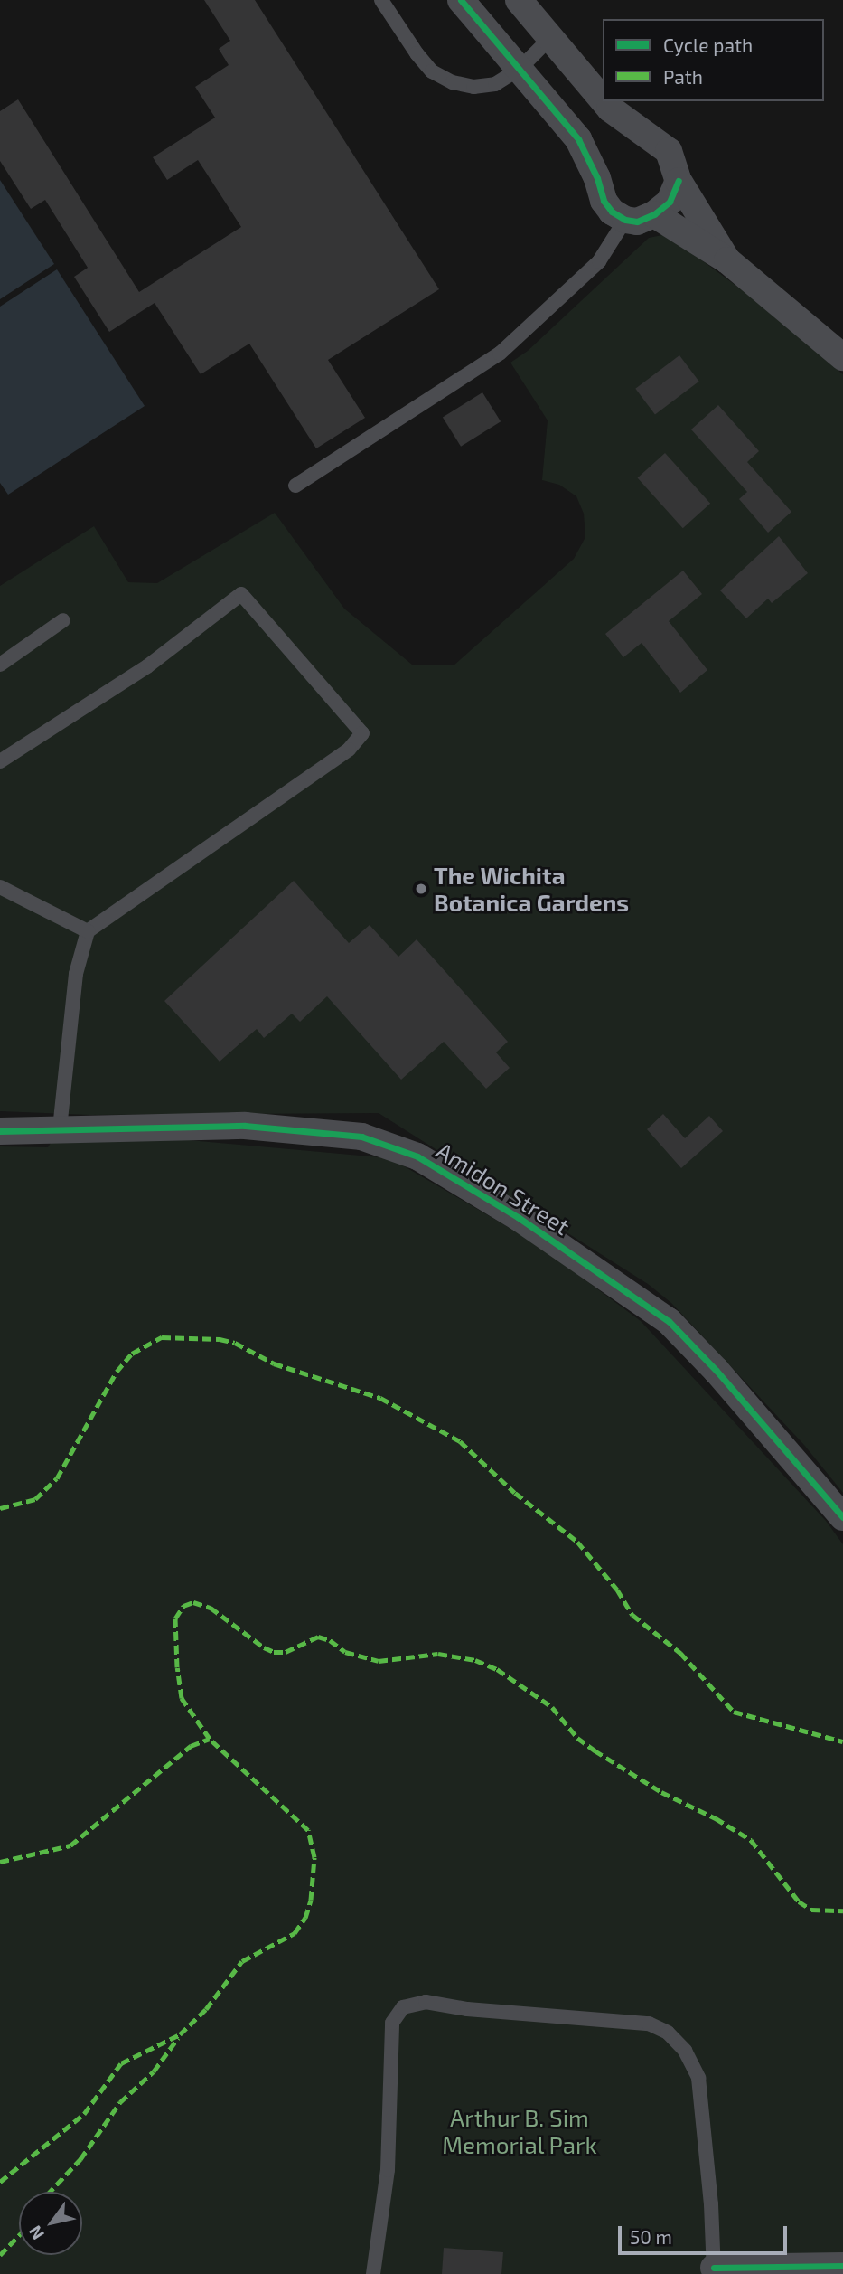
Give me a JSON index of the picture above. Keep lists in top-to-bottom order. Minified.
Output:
{"streets":{"street":["Amidon Street"]},"parks":["Arthur B. Sim Memorial Park"],"places":["The Wichita Botanica Gardens"],"legend":["Cycle path","Path"],"scale_bar":"50 m","north":"bottom left"}
